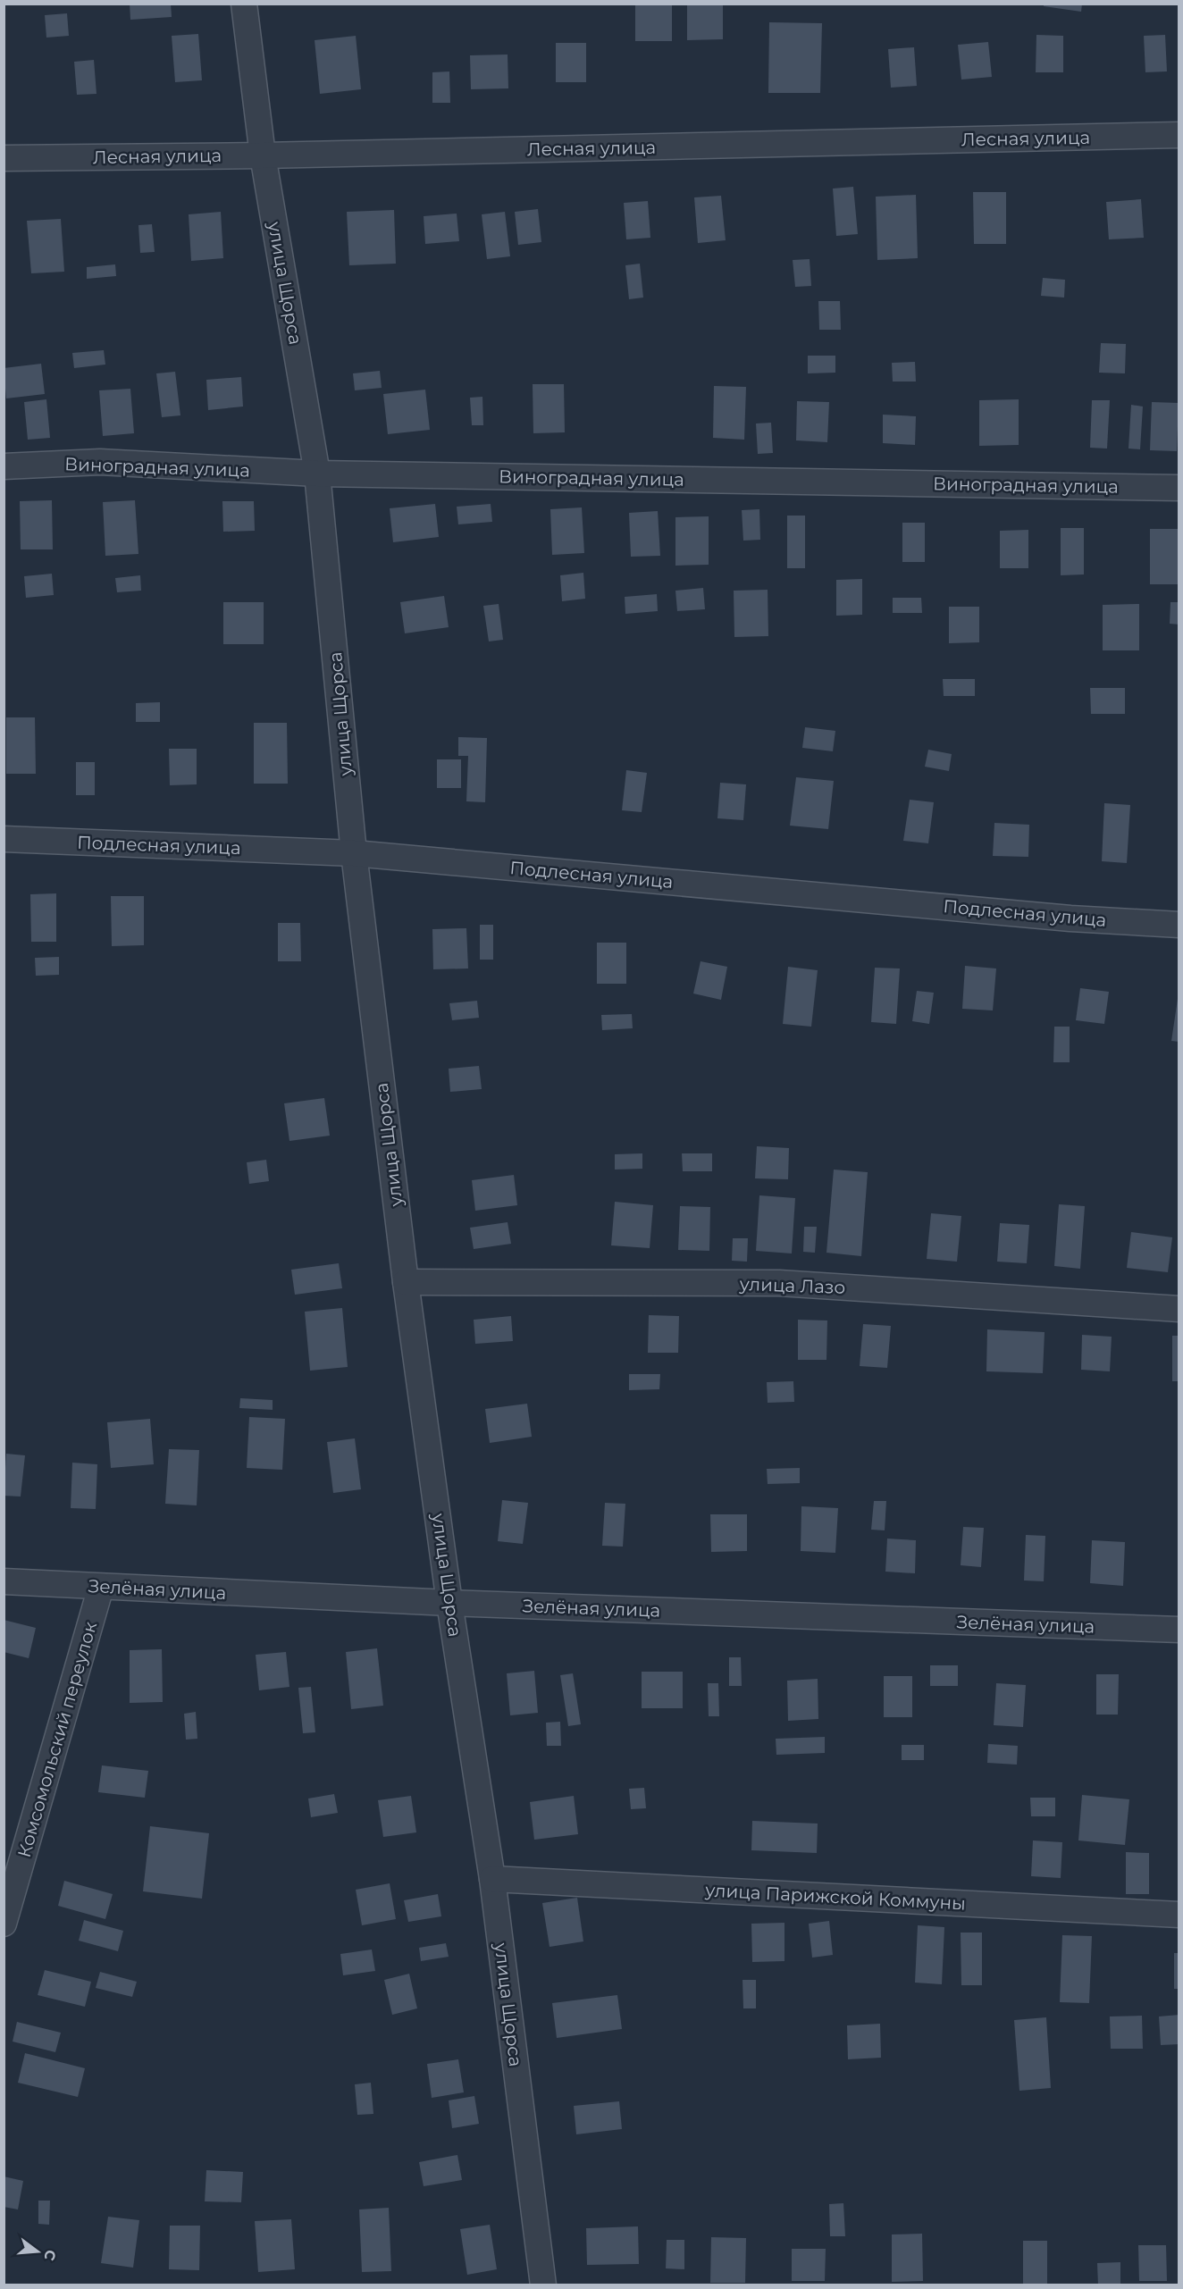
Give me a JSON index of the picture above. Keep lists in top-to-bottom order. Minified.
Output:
{"streets":{"street":["Лесная улица","улица Щорса","Виноградная улица","Подлесная улица","улица Лазо","Зелёная улица","Комсомольский переулок","улица Парижской Коммуны"]},"crossings":[["Лесная улица","улица Щорса"],["улица Щорса","Виноградная улица"],["улица Щорса","Подлесная улица"],["улица Щорса","улица Лазо"],["улица Щорса","Зелёная улица"],["улица Щорса","улица Парижской Коммуны"],["Зелёная улица","Комсомольский переулок"]],"north":"right"}
